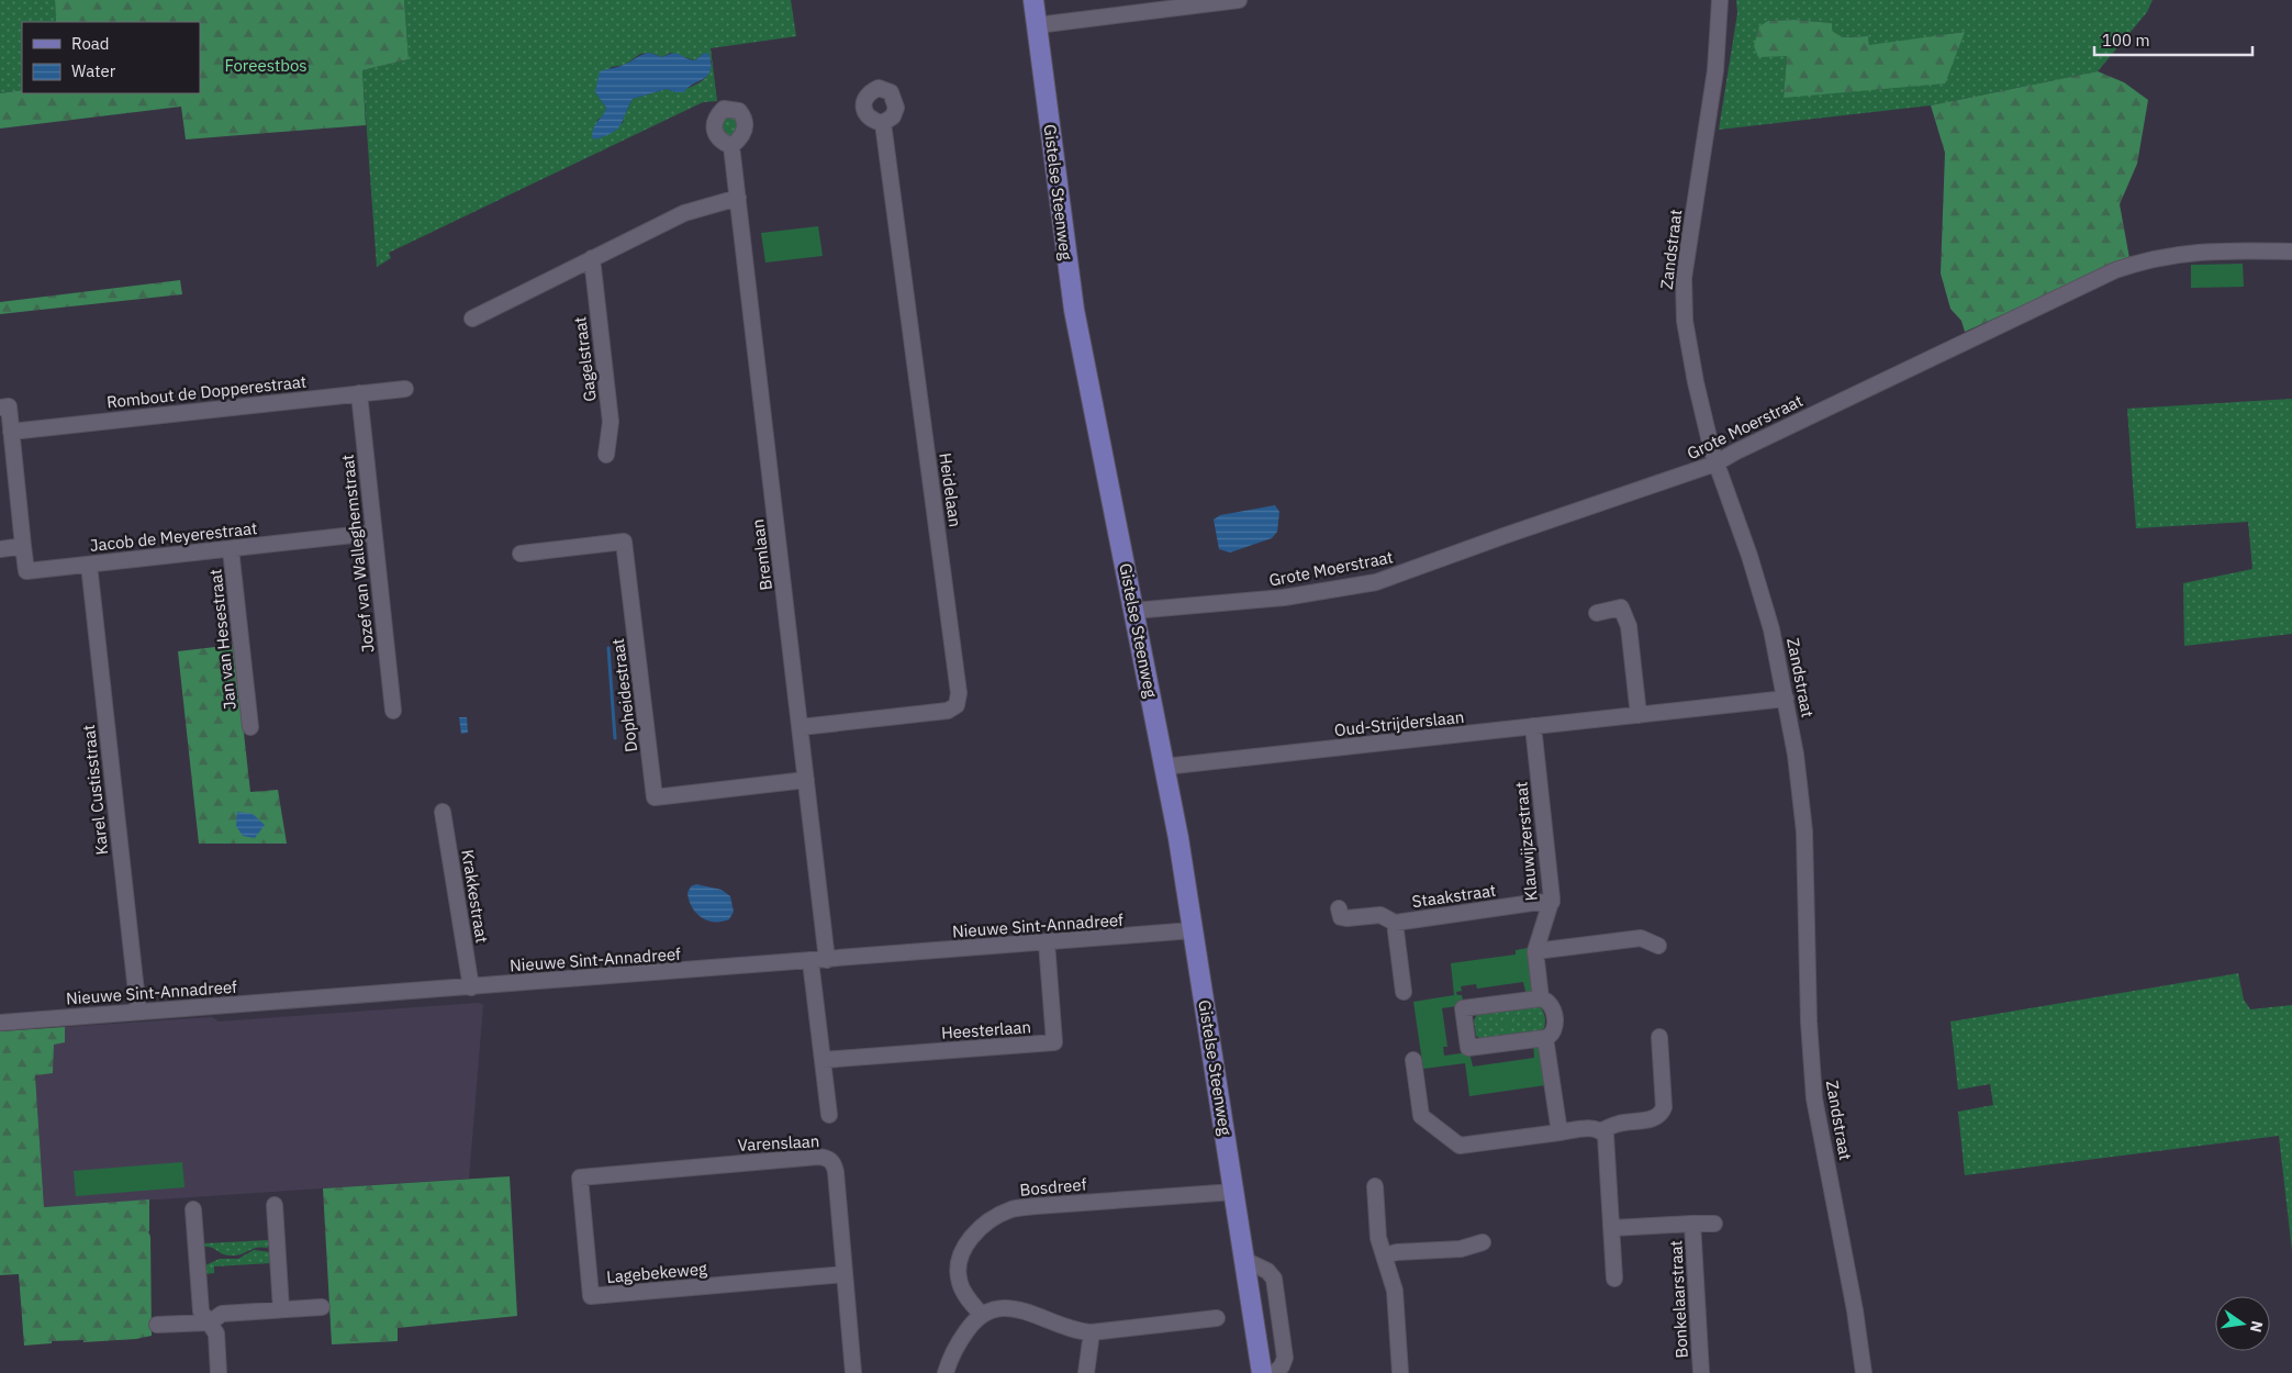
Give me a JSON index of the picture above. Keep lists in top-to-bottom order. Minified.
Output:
{"streets":{"main road":["Gistelse Steenweg"],"street":["Zandstraat","Gagelstraat","Rombout de Dopperestraat","Grote Moerstraat","Heidelaan","Jacob de Meyerestraat","Jozef van Walleghemstraat","Bremlaan","Jan van Hesestraat","Dopheidestraat","Oud-Strijderslaan","Karel Custisstraat","Klauwijzerstraat","Krakkestraat","Staakstraat","Nieuwe Sint-Annadreef","Heesterlaan","Varenslaan","Bosdreef","Lagebekeweg","Bonkelaarstraat"]},"crossings":[["Gistelse Steenweg","Grote Moerstraat"],["Gistelse Steenweg","Oud-Strijderslaan"],["Gistelse Steenweg","Nieuwe Sint-Annadreef"],["Gistelse Steenweg","Bosdreef"],["Zandstraat","Grote Moerstraat"],["Zandstraat","Oud-Strijderslaan"],["Rombout de Dopperestraat","Jozef van Walleghemstraat"],["Heidelaan","Bremlaan"],["Jacob de Meyerestraat","Jozef van Walleghemstraat"],["Jacob de Meyerestraat","Jan van Hesestraat"],["Jacob de Meyerestraat","Karel Custisstraat"],["Bremlaan","Dopheidestraat"],["Bremlaan","Nieuwe Sint-Annadreef"],["Oud-Strijderslaan","Klauwijzerstraat"],["Karel Custisstraat","Nieuwe Sint-Annadreef"],["Klauwijzerstraat","Staakstraat"],["Krakkestraat","Nieuwe Sint-Annadreef"],["Nieuwe Sint-Annadreef","Heesterlaan"],["Varenslaan","Lagebekeweg"]],"parks":["Foreestbos"],"legend":["Road","Water"],"scale_bar":"100 m","north":"right"}
